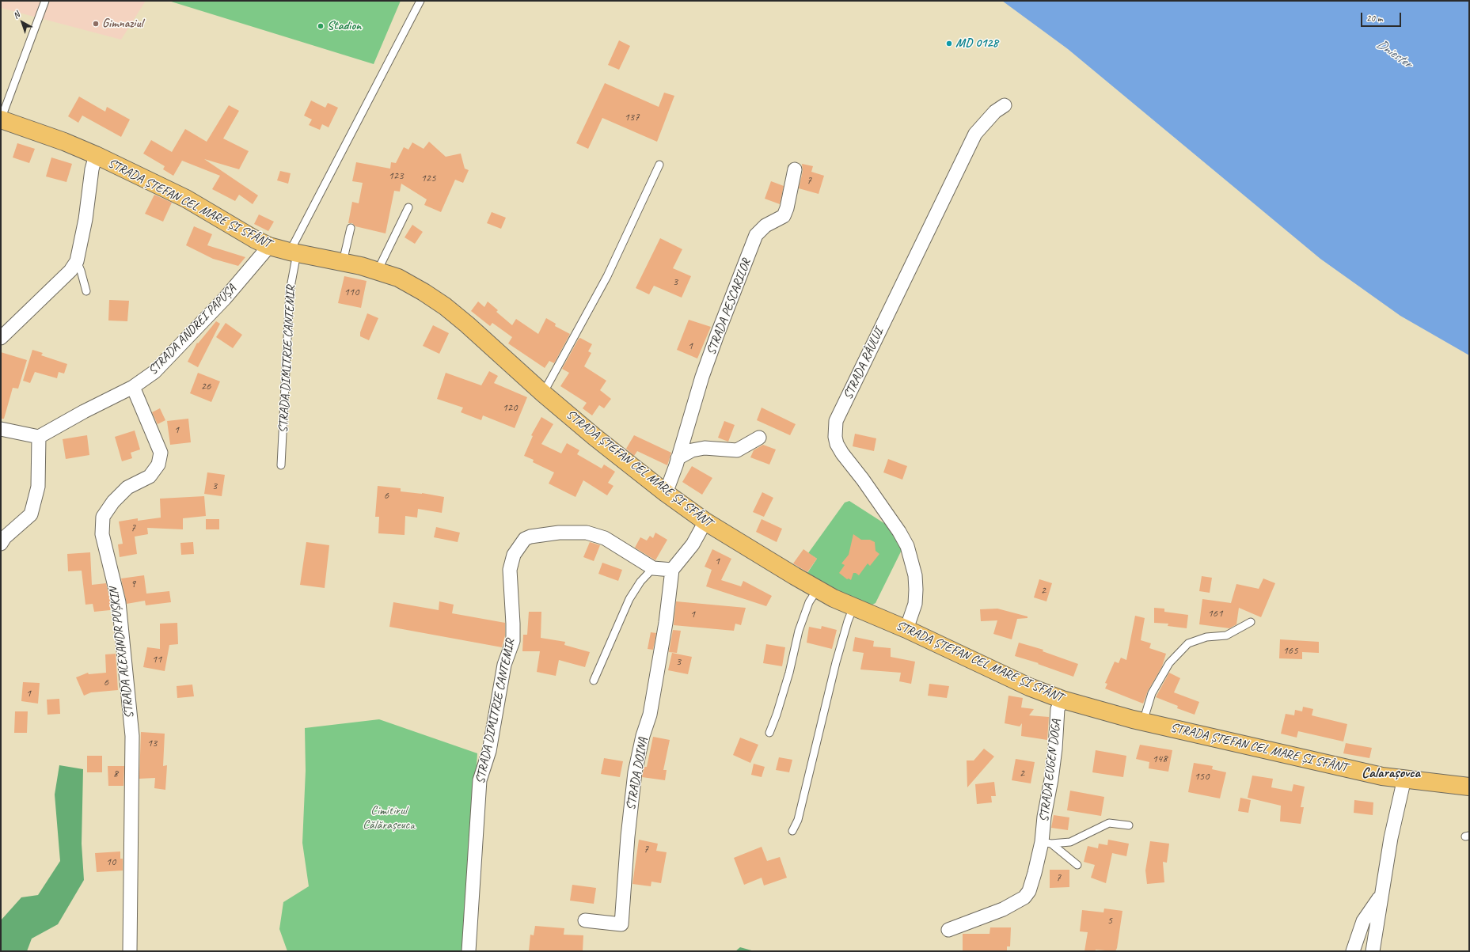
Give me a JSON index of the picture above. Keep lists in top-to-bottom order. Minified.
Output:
{"streets":{"main road":["STRADA ȘTEFAN CEL MARE ȘI SFÂNT"],"street":["STRADA PESCARILOR","STRADA ANDREI PAPUȘA","STRADA DIMITRIE CANTEMIR","STRADA RÂULUI","STRADA ALEXANDR PUȘKIN","STRADA EUGEN DOGA","STRADA DOINA"]},"crossings":[["STRADA ȘTEFAN CEL MARE ȘI SFÂNT","STRADA PESCARILOR"],["STRADA ȘTEFAN CEL MARE ȘI SFÂNT","STRADA ANDREI PAPUȘA"],["STRADA ȘTEFAN CEL MARE ȘI SFÂNT","STRADA DIMITRIE CANTEMIR"],["STRADA ȘTEFAN CEL MARE ȘI SFÂNT","STRADA RÂULUI"],["STRADA ȘTEFAN CEL MARE ȘI SFÂNT","STRADA EUGEN DOGA"],["STRADA ANDREI PAPUȘA","STRADA ALEXANDR PUȘKIN"],["STRADA DIMITRIE CANTEMIR","STRADA DOINA"]],"districts":["Calarașovca"],"water":["Dniester"],"parks":["Cimitirul Călărașeuca"],"places":["Gimnaziul","Stadion","MD 0128"],"house_numbers":["137","123","125","7","3","110","1","26","120","1","3","6","7","1","9","2","161","1","165","11","3","6","1","13","148","2","8","150","7","10","7","5"],"scale_bar":"20 m","north":"top left"}
